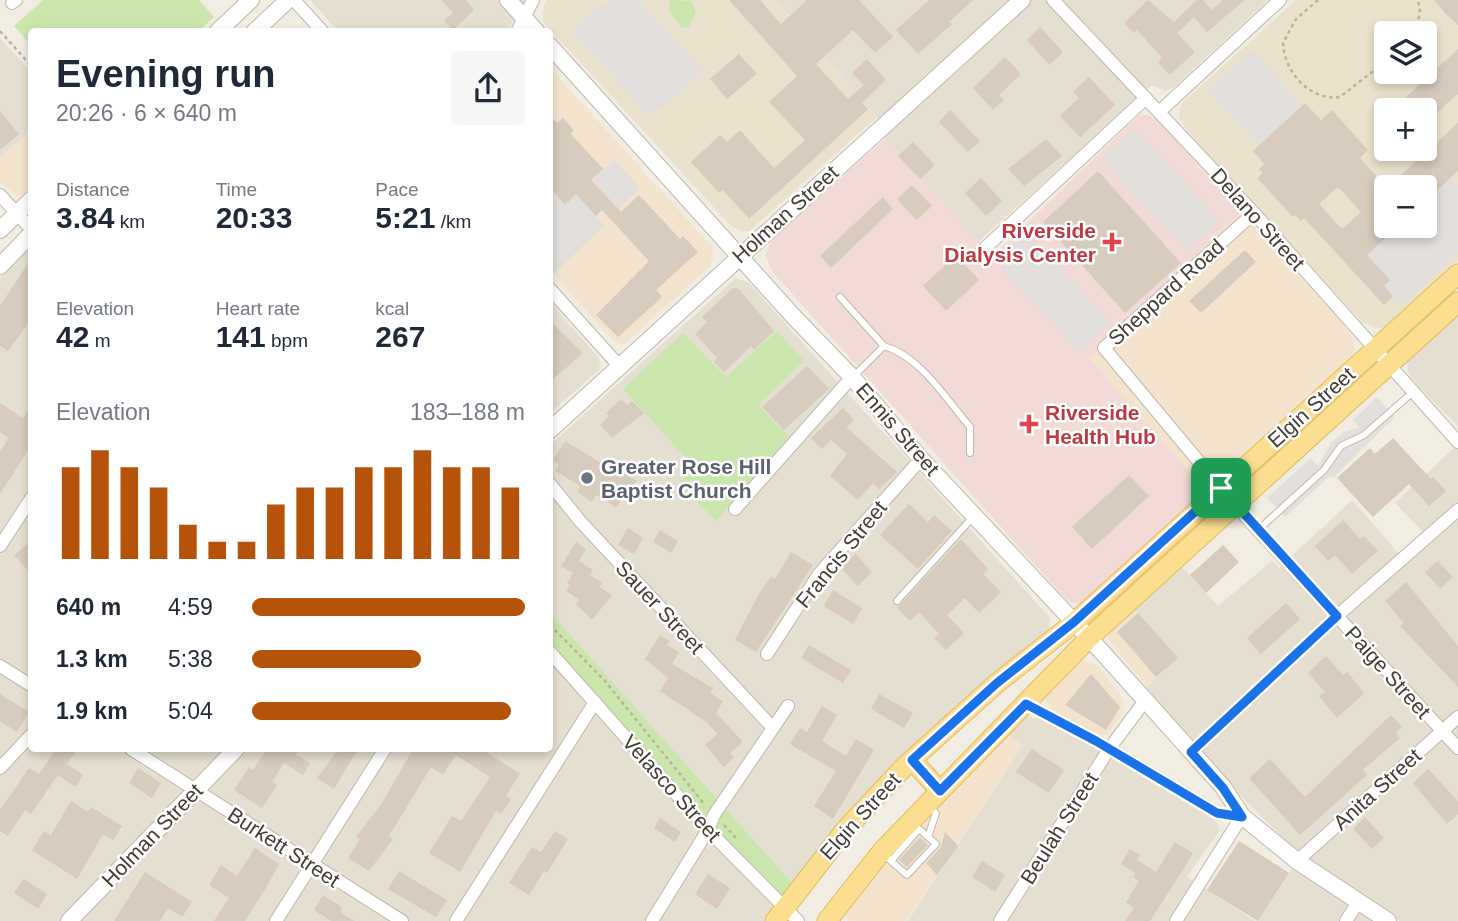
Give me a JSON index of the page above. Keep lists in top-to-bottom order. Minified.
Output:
{"streets":{"main road":["Elgin Street"],"street":["Holman Street","Delano Street","Sheppard Road","Ennis Street","Francis Street","Sauer Street","Paige Street","Velasco Street","Anita Street","Beulah Street","Burkett Street"]},"crossings":[["Holman Street","Ennis Street"],["Holman Street","Burkett Street"],["Delano Street","Sheppard Road"],["Delano Street","Elgin Street"],["Sheppard Road","Paige Street"],["Elgin Street","Ennis Street"],["Elgin Street","Paige Street"],["Elgin Street","Velasco Street"],["Ennis Street","Francis Street"],["Ennis Street","Beulah Street"],["Paige Street","Anita Street"]],"places":{"health":["Riverside Dialysis Center","Riverside Health Hub"],"other":["Greater Rose Hill Baptist Church"]},"page":{"map_buttons":["+","−"],"heading":["Evening run","20:26 · 6 × 640 m"],"stats":[["Distance","3.84 km"],["Time","20:33"],["Pace","5:21 /km"],["Elevation","42 m"],["Heart rate","141 bpm"],["kcal","267"]],"chart":["Elevation","183–188 m"],"list":[{"name":"640 m","note":"4:59"},{"name":"1.3 km","note":"5:38"},{"name":"1.9 km","note":"5:04"}]}}
